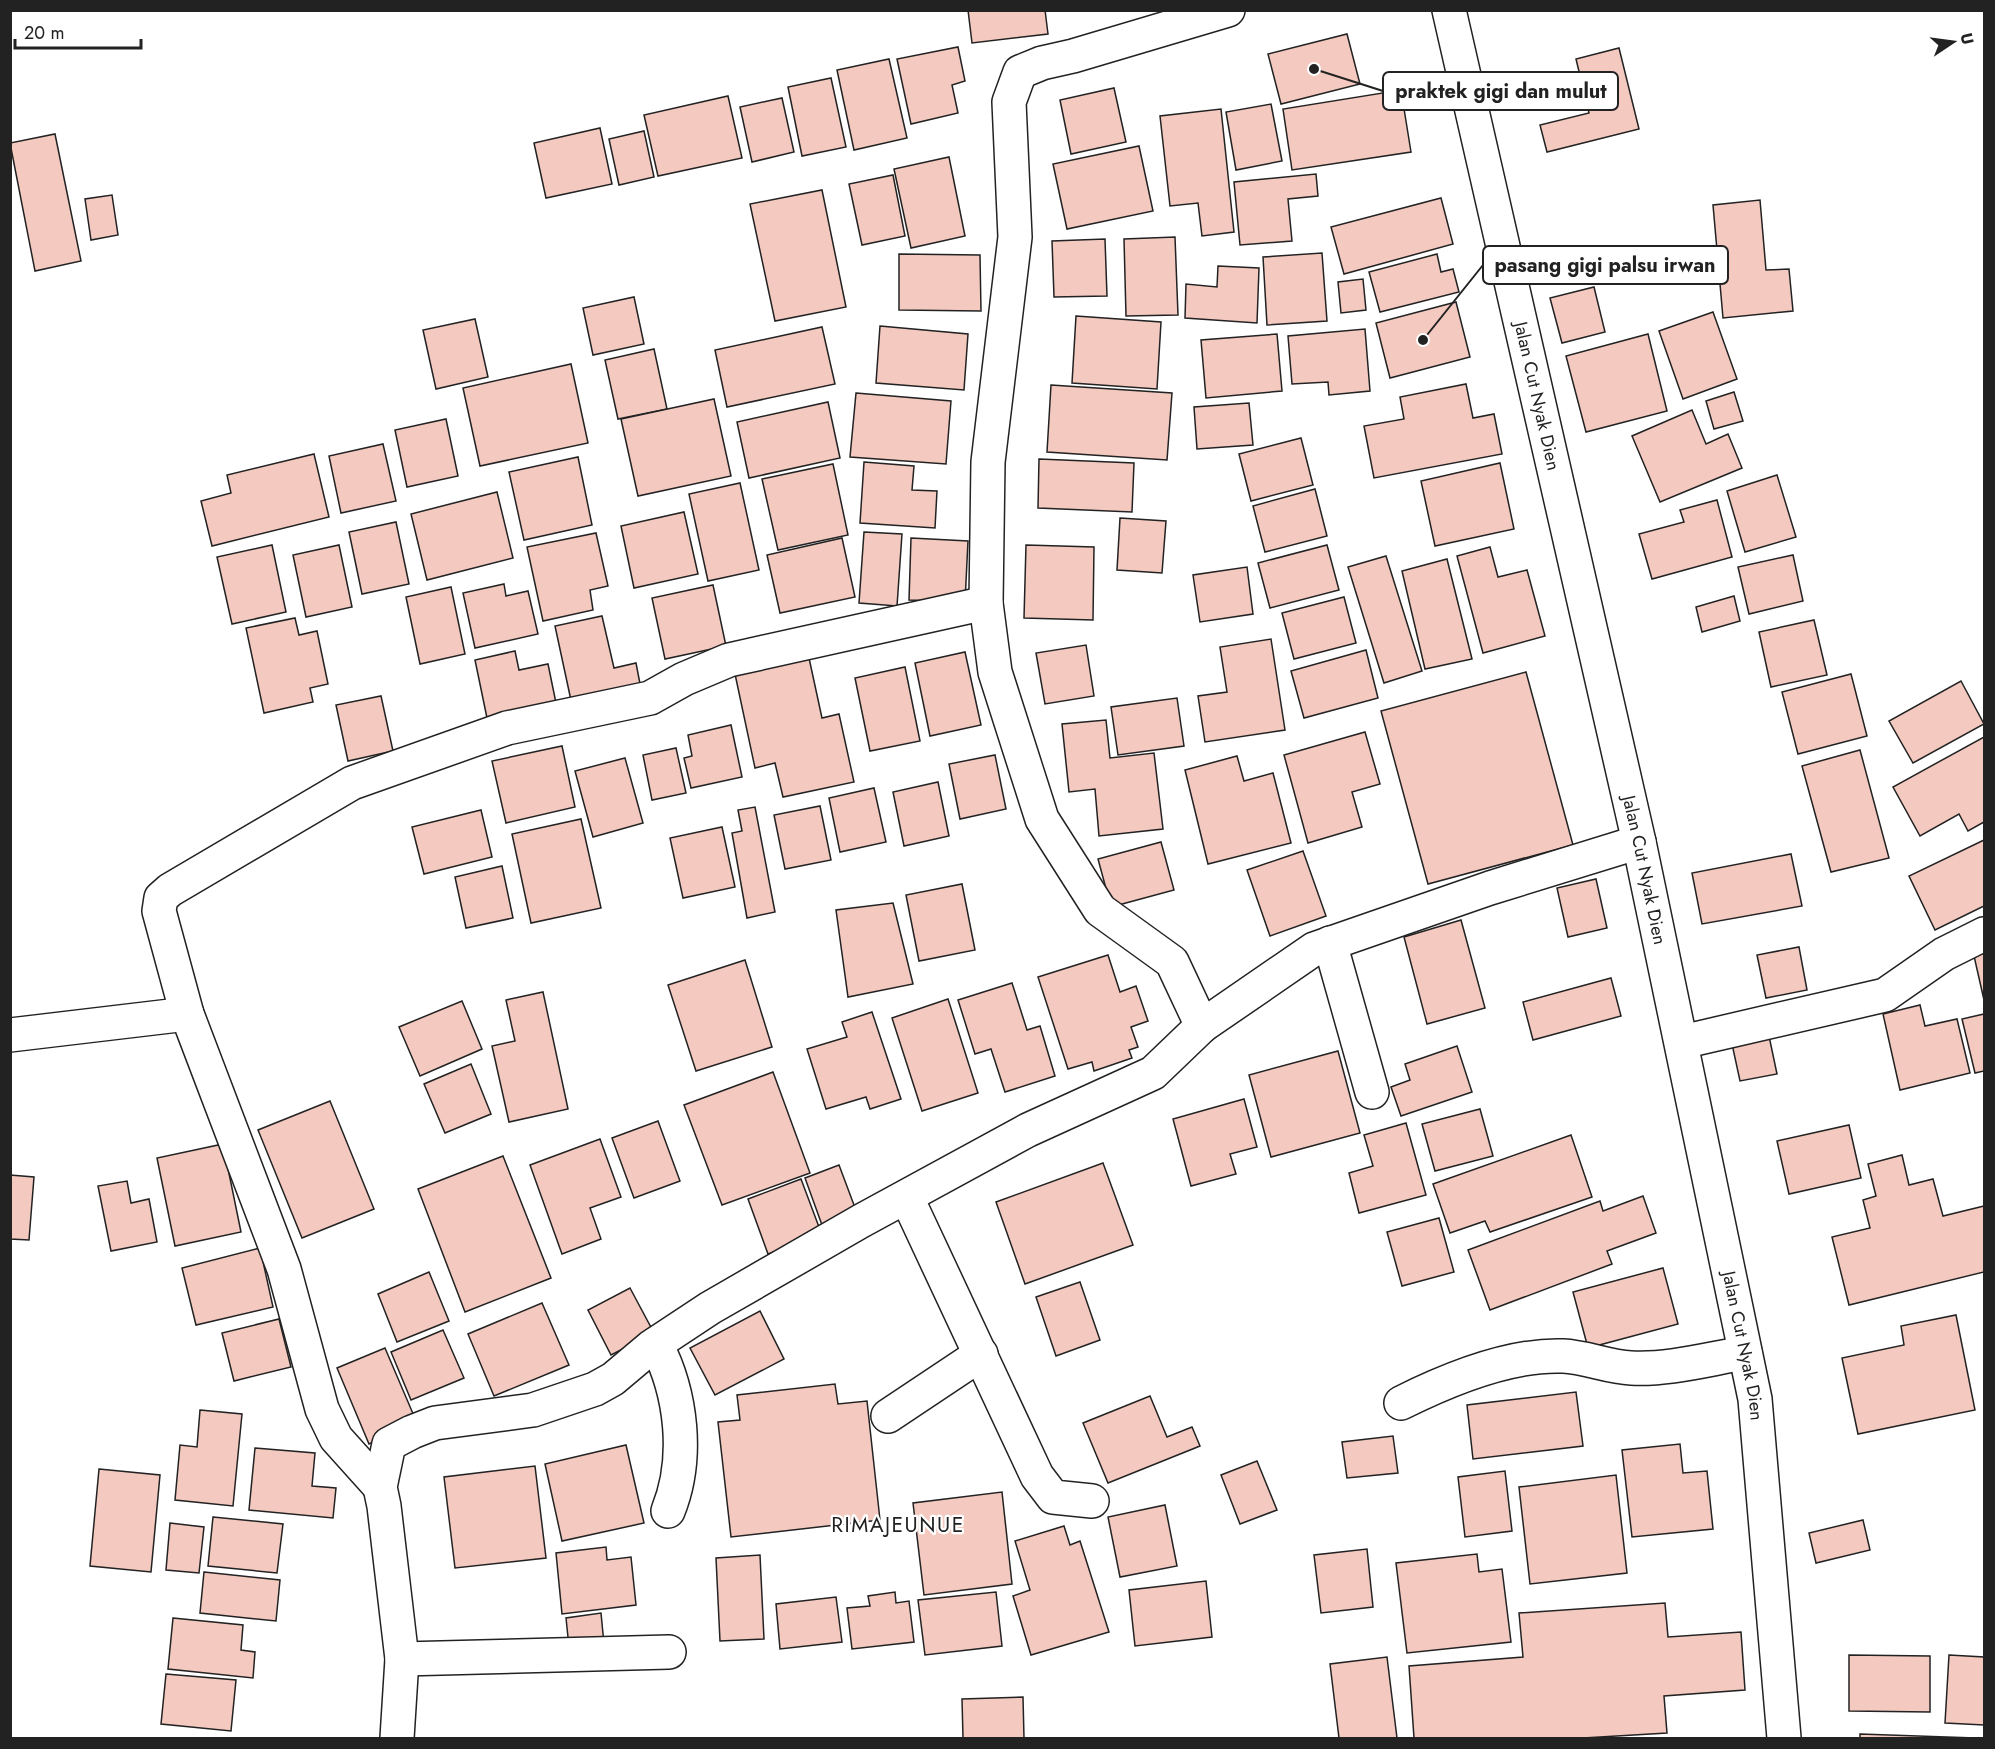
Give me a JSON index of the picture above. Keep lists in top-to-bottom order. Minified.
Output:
{"streets":{"main road":["Jalan Cut Nyak Dien"]},"districts":["RIMAJEUNUE"],"places":["praktek gigi dan mulut","pasang gigi palsu irwan"],"scale_bar":"20 m","north":"right"}
